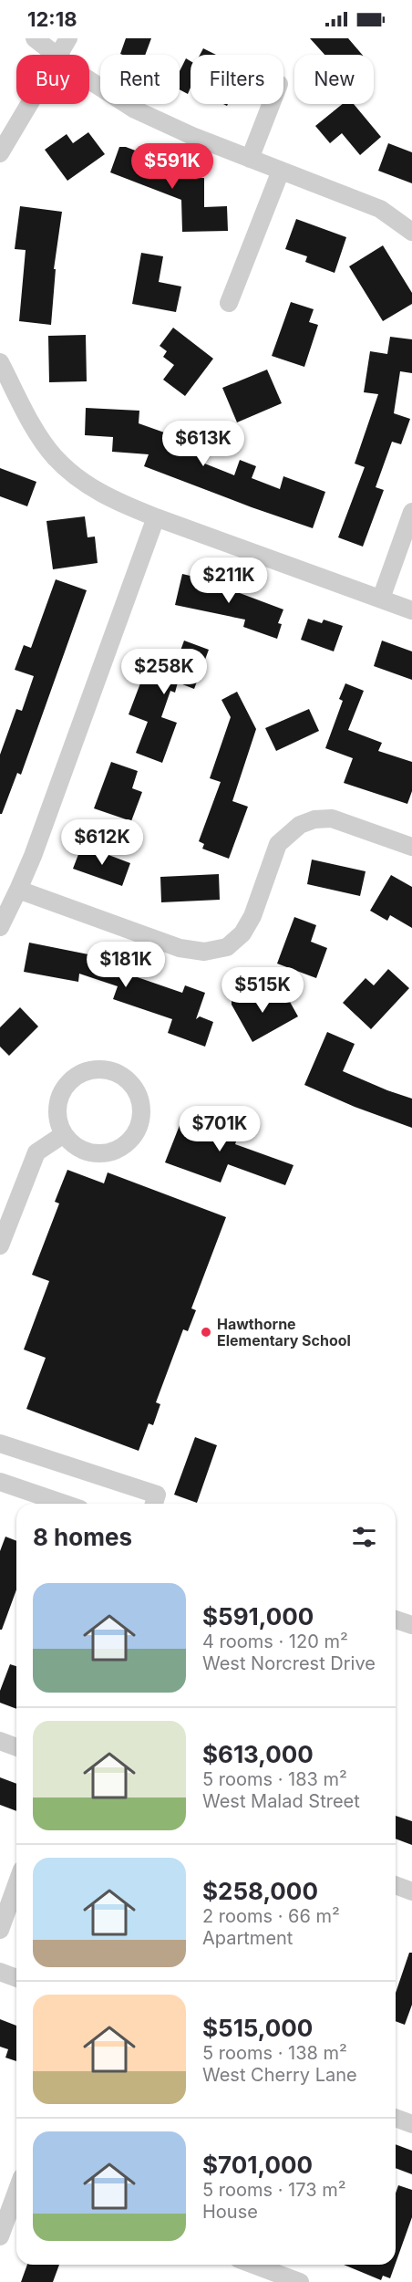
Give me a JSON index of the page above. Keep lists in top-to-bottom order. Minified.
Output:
{"places":["Hawthorne Elementary School"],"page":{"status":"12:18","chip":["Buy","Rent","Filters","New"],"price":["$591K","$613K","$211K","$258K","$612K","$181K","$515K","$701K"],"heading":"8 homes","list":[{"name":"$591,000","note":"4 rooms · 120 m² · West Norcrest Drive"},{"name":"$613,000","note":"5 rooms · 183 m² · West Malad Street"},{"name":"$258,000","note":"2 rooms · 66 m² · Apartment"},{"name":"$515,000","note":"5 rooms · 138 m² · West Cherry Lane"},{"name":"$701,000","note":"5 rooms · 173 m² · House"}]}}
